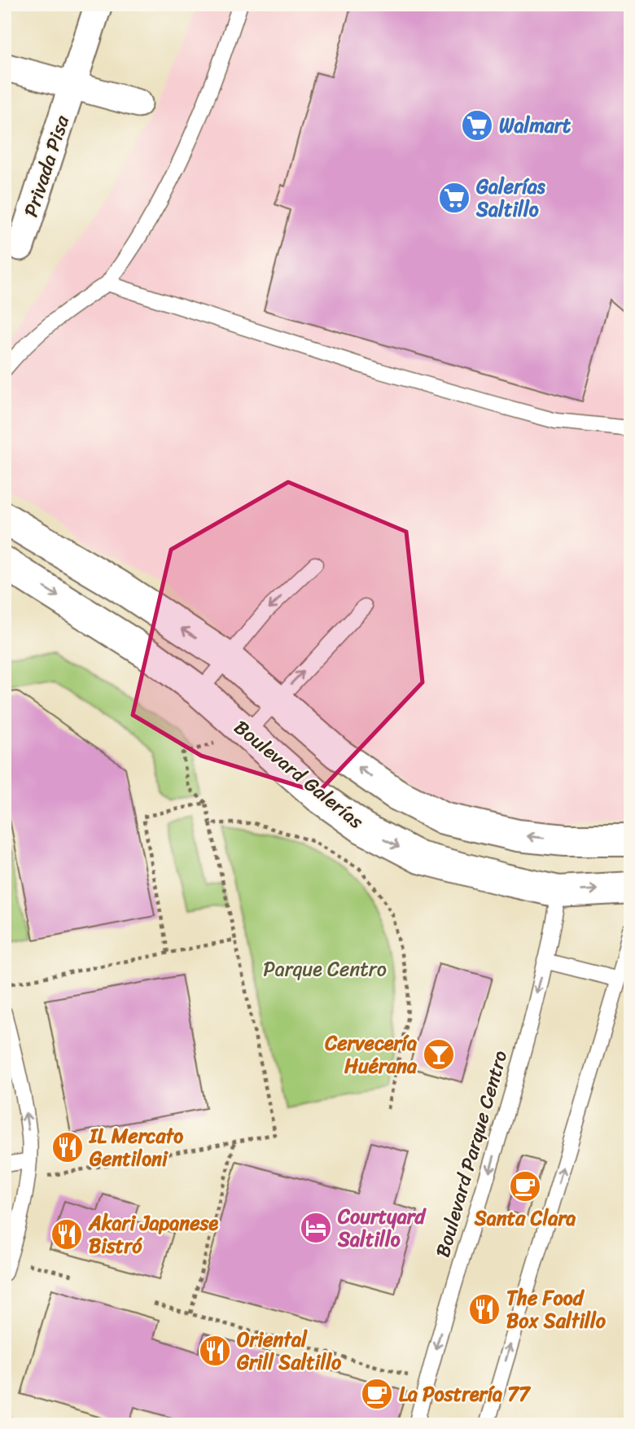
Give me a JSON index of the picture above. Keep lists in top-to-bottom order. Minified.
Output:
{"streets":{"street":["Privada Pisa","Boulevard Galerías"],"lane":["Boulevard Parque Centro"]},"crossings":[["Boulevard Galerías","Boulevard Parque Centro"]],"parks":["Parque Centro"],"places":{"supermarket":["Walmart","Galerías Saltillo"],"bar":["Cervecería Huérana"],"restaurant":["IL Mercato Gentiloni","Akari Japanese Bistró","The Food Box Saltillo","Oriental Grill Saltillo"],"cafe":["Santa Clara","La Postrería 77"],"hotel":["Courtyard Saltillo"]}}
